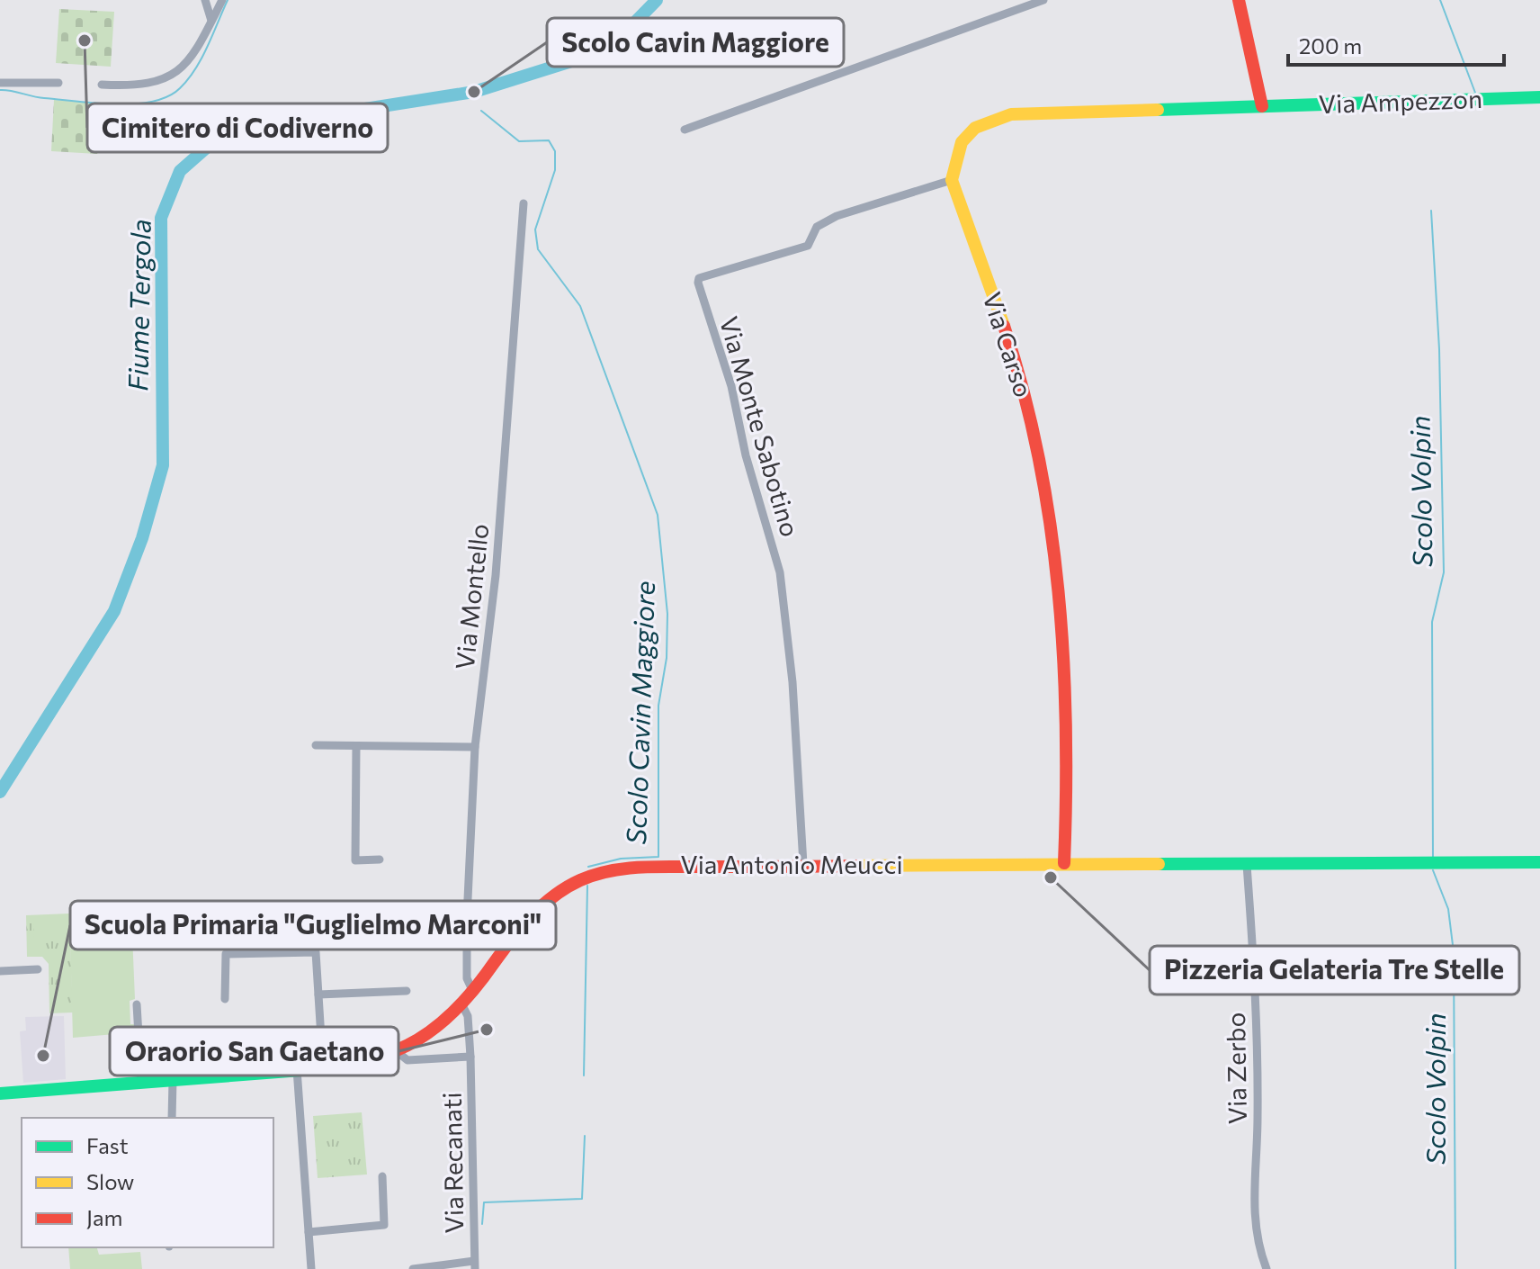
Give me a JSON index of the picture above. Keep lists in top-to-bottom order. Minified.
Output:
{"streets":{"main road":["Via Ampezzon","Via Carso","Via Antonio Meucci"],"street":["Via Monte Sabotino","Via Montello","Via Zerbo","Via Recanati"]},"crossings":[["Via Carso","Via Monte Sabotino"],["Via Carso","Via Antonio Meucci"],["Via Monte Sabotino","Via Antonio Meucci"],["Via Montello","Via Antonio Meucci"],["Via Antonio Meucci","Via Zerbo"],["Via Antonio Meucci","Via Recanati"]],"water":["Fiume Tergola","Scolo Volpin","Scolo Cavin Maggiore"],"places":["Cimitero di Codiverno","Scolo Cavin Maggiore","Pizzeria Gelateria Tre Stelle","Oraorio San Gaetano","Scuola Primaria \"Guglielmo Marconi\""],"legend":["Fast","Slow","Jam"],"scale_bar":"200 m"}
